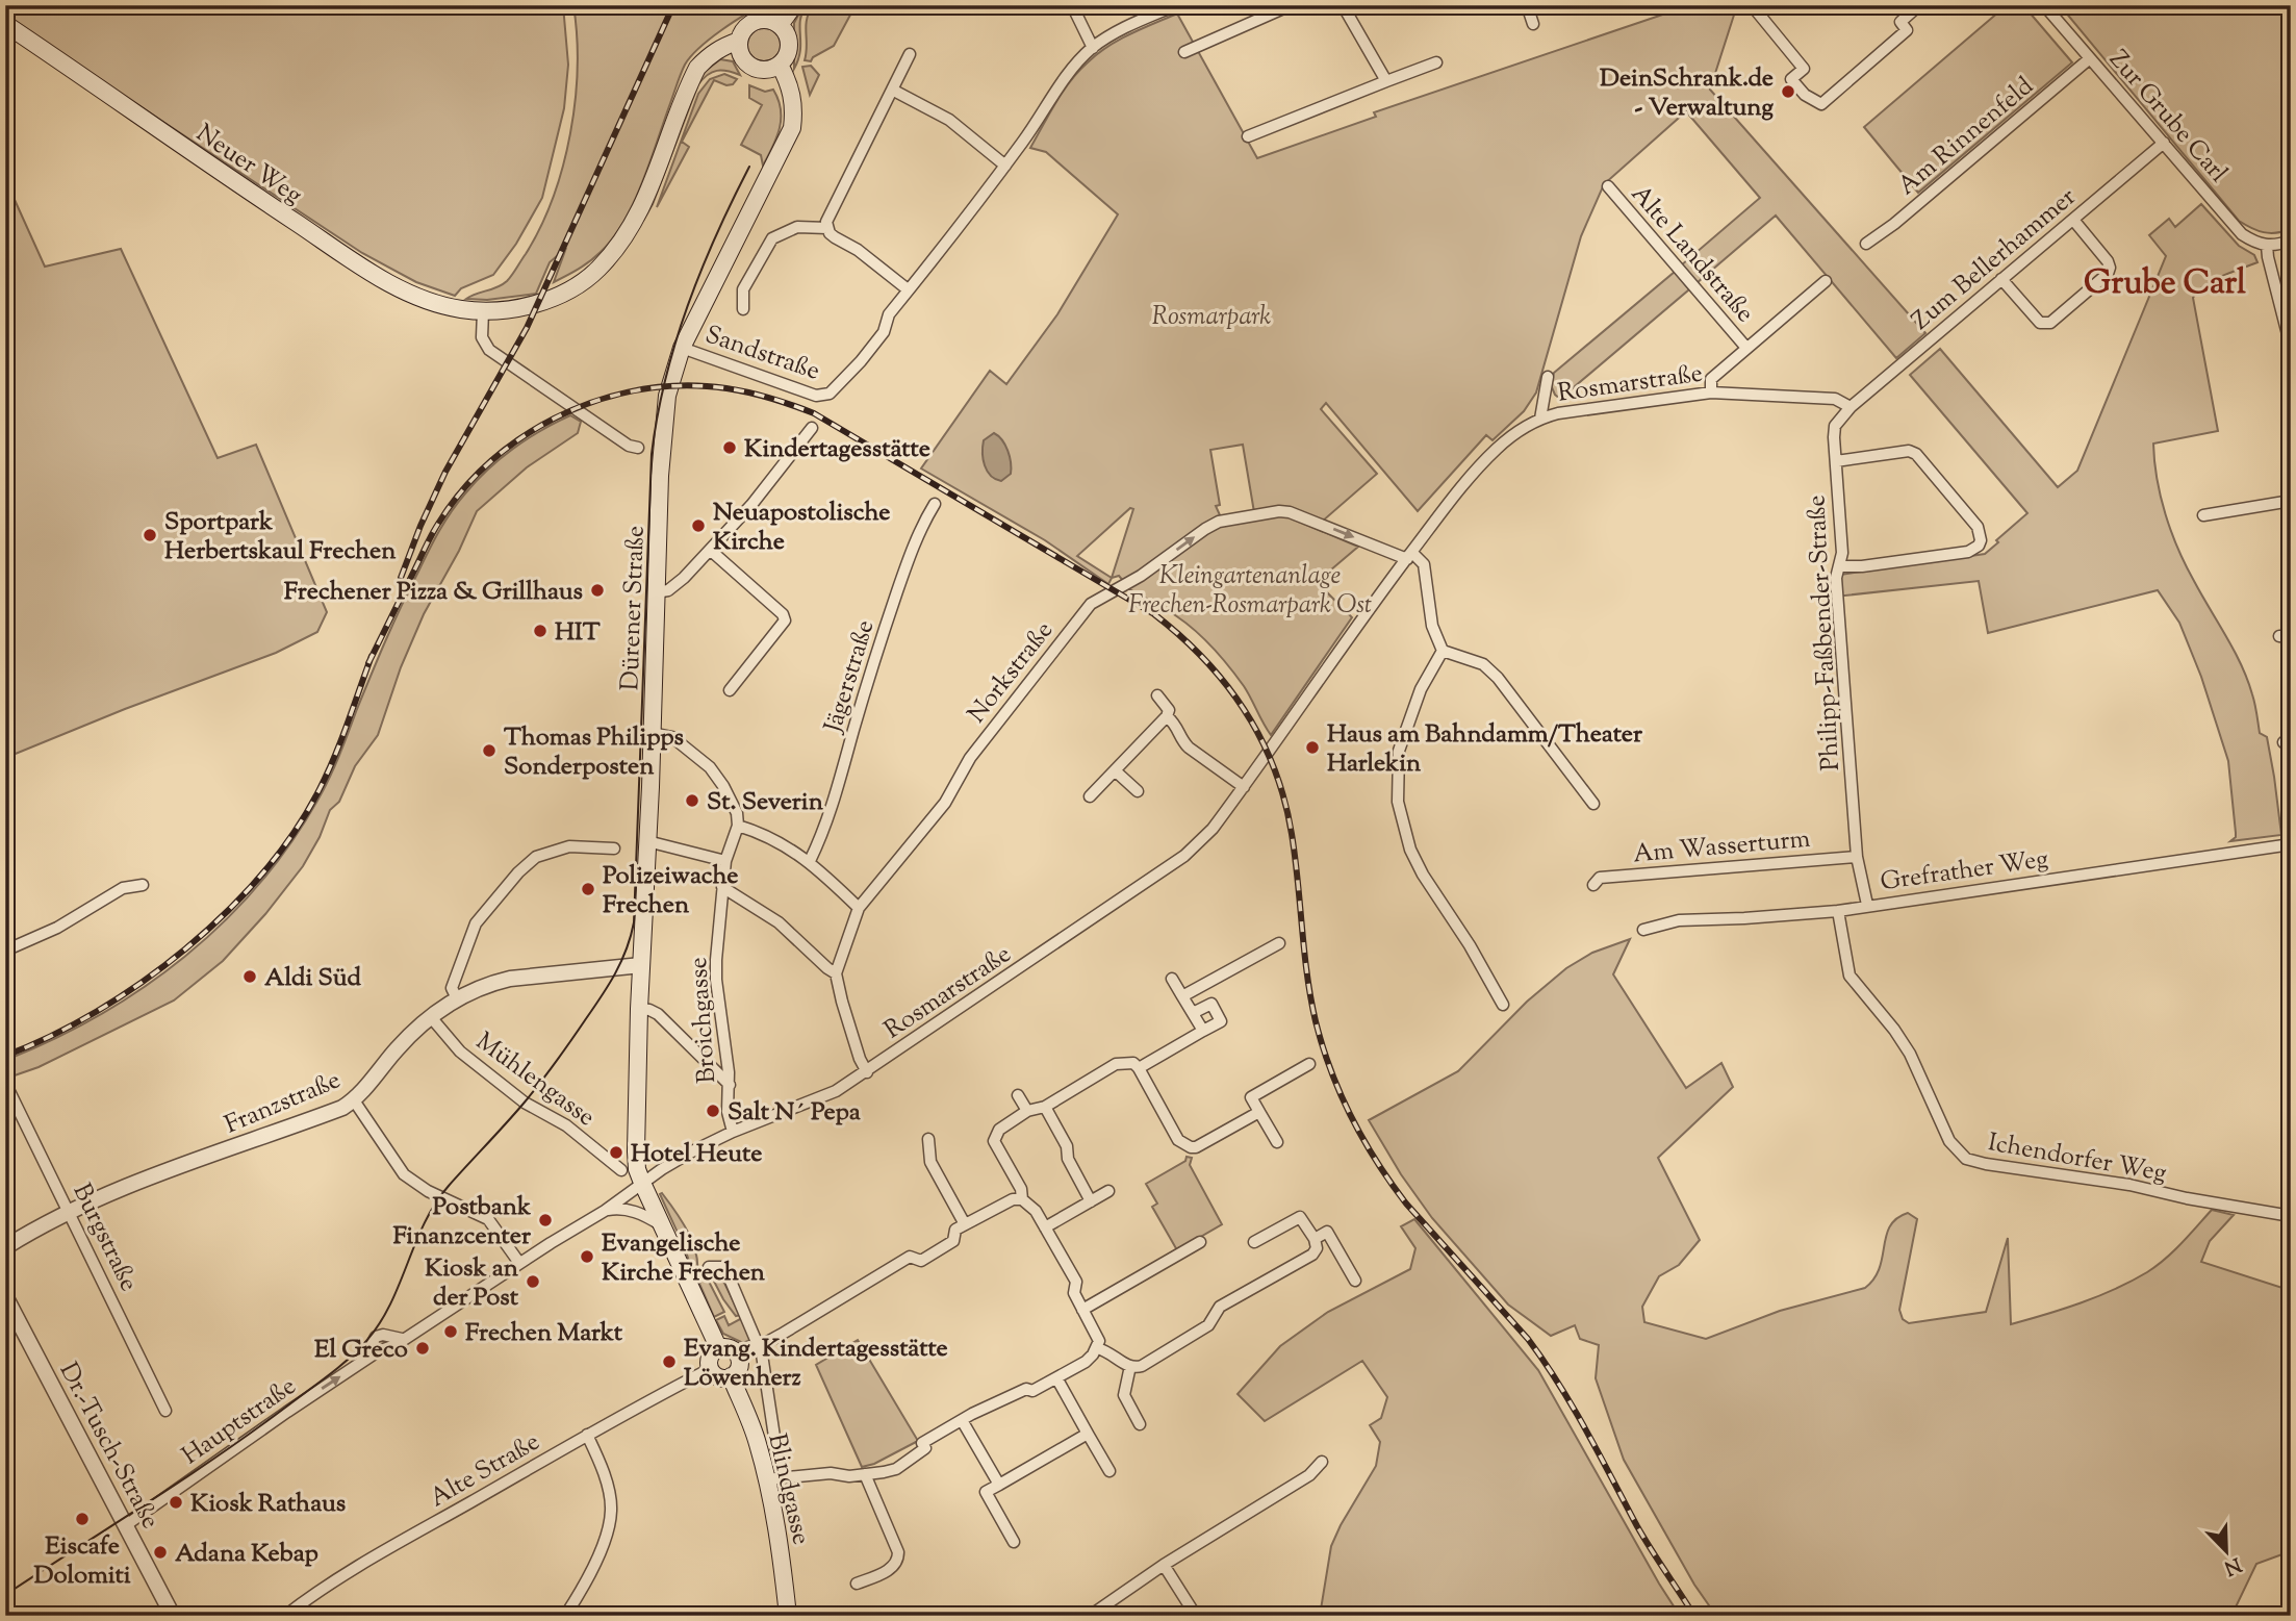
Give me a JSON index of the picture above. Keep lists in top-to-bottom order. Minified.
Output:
{"streets":{"main road":["Neuer Weg","Dürener Straße","Blindgasse"],"street":["Zur Grube Carl","Am Rinnenfeld","Alte Landstraße","Zum Bellerhammer","Sandstraße","Rosmarstraße","Philipp-Faßbender-Straße","Norkstraße","Jägerstraße","Am Wasserturm","Grefrather Weg","Broichgasse","Mühlengasse","Franzstraße","Ichendorfer Weg","Burgstraße","Hauptstraße","Dr.-Tusch-Straße","Alte Straße"]},"crossings":[["Zur Grube Carl","Am Rinnenfeld"],["Zur Grube Carl","Zum Bellerhammer"],["Neuer Weg","Dürener Straße"],["Zum Bellerhammer","Rosmarstraße"],["Zum Bellerhammer","Philipp-Faßbender-Straße"],["Sandstraße","Dürener Straße"],["Rosmarstraße","Dürener Straße"],["Rosmarstraße","Philipp-Faßbender-Straße"],["Rosmarstraße","Norkstraße"],["Rosmarstraße","Broichgasse"],["Rosmarstraße","Hauptstraße"],["Dürener Straße","Franzstraße"],["Dürener Straße","Hauptstraße"],["Philipp-Faßbender-Straße","Am Wasserturm"],["Philipp-Faßbender-Straße","Grefrather Weg"],["Grefrather Weg","Ichendorfer Weg"],["Mühlengasse","Franzstraße"],["Franzstraße","Burgstraße"],["Hauptstraße","Dr.-Tusch-Straße"],["Alte Straße","Blindgasse"]],"one_way":["Norkstraße","Hauptstraße"],"districts":["Grube Carl"],"parks":["Rosmarpark","Kleingartenanlage Frechen-Rosmarpark Ost"],"places":["DeinSchrank.de - Verwaltung","Kindertagesstätte","Neuapostolische Kirche","Sportpark Herbertskaul Frechen","Frechener Pizza & Grillhaus","HIT","Haus am Bahndamm/Theater Harlekin","Thomas Philipps Sonderposten","St. Severin","Polizeiwache Frechen","Aldi Süd","Salt N´ Pepa","Hotel Heute","Postbank Finanzcenter","Evangelische Kirche Frechen","Kiosk an der Post","Frechen Markt","El Greco","Evang. Kindertagesstätte Löwenherz","Kiosk Rathaus","Eiscafe Dolomiti","Adana Kebap"],"north":"bottom right"}
